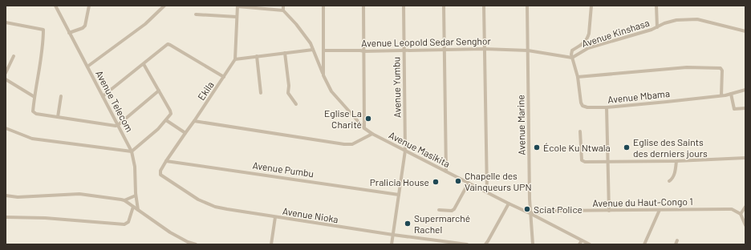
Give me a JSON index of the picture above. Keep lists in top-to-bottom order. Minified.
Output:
{"streets":{"street":["Avenue Kinshasa","Avenue Leopold Sedar Senghor","Avenue Yumbu","Ekila","Avenue Mbama","Avenue Telecom","Avenue Marine","Avenue Masikita","Avenue Pumbu","Avenue du Haut-Congo 1","Avenue Nioka"]},"crossings":[["Avenue Kinshasa","Avenue Mbama"],["Avenue Leopold Sedar Senghor","Avenue Yumbu"],["Avenue Leopold Sedar Senghor","Avenue Marine"],["Avenue Yumbu","Avenue Masikita"],["Avenue Yumbu","Avenue Pumbu"],["Avenue Yumbu","Avenue Nioka"],["Ekila","Avenue Pumbu"],["Ekila","Avenue Nioka"],["Avenue Marine","Avenue Masikita"],["Avenue Marine","Avenue du Haut-Congo 1"],["Avenue Masikita","Avenue du Haut-Congo 1"]],"places":["Eglise La Charité","École Ku Ntwala","Eglise des Saints des derniers jours","Chapelle des Vainqueurs UPN","Pralicia House","Sciat Police","Supermarché Rachel"]}
